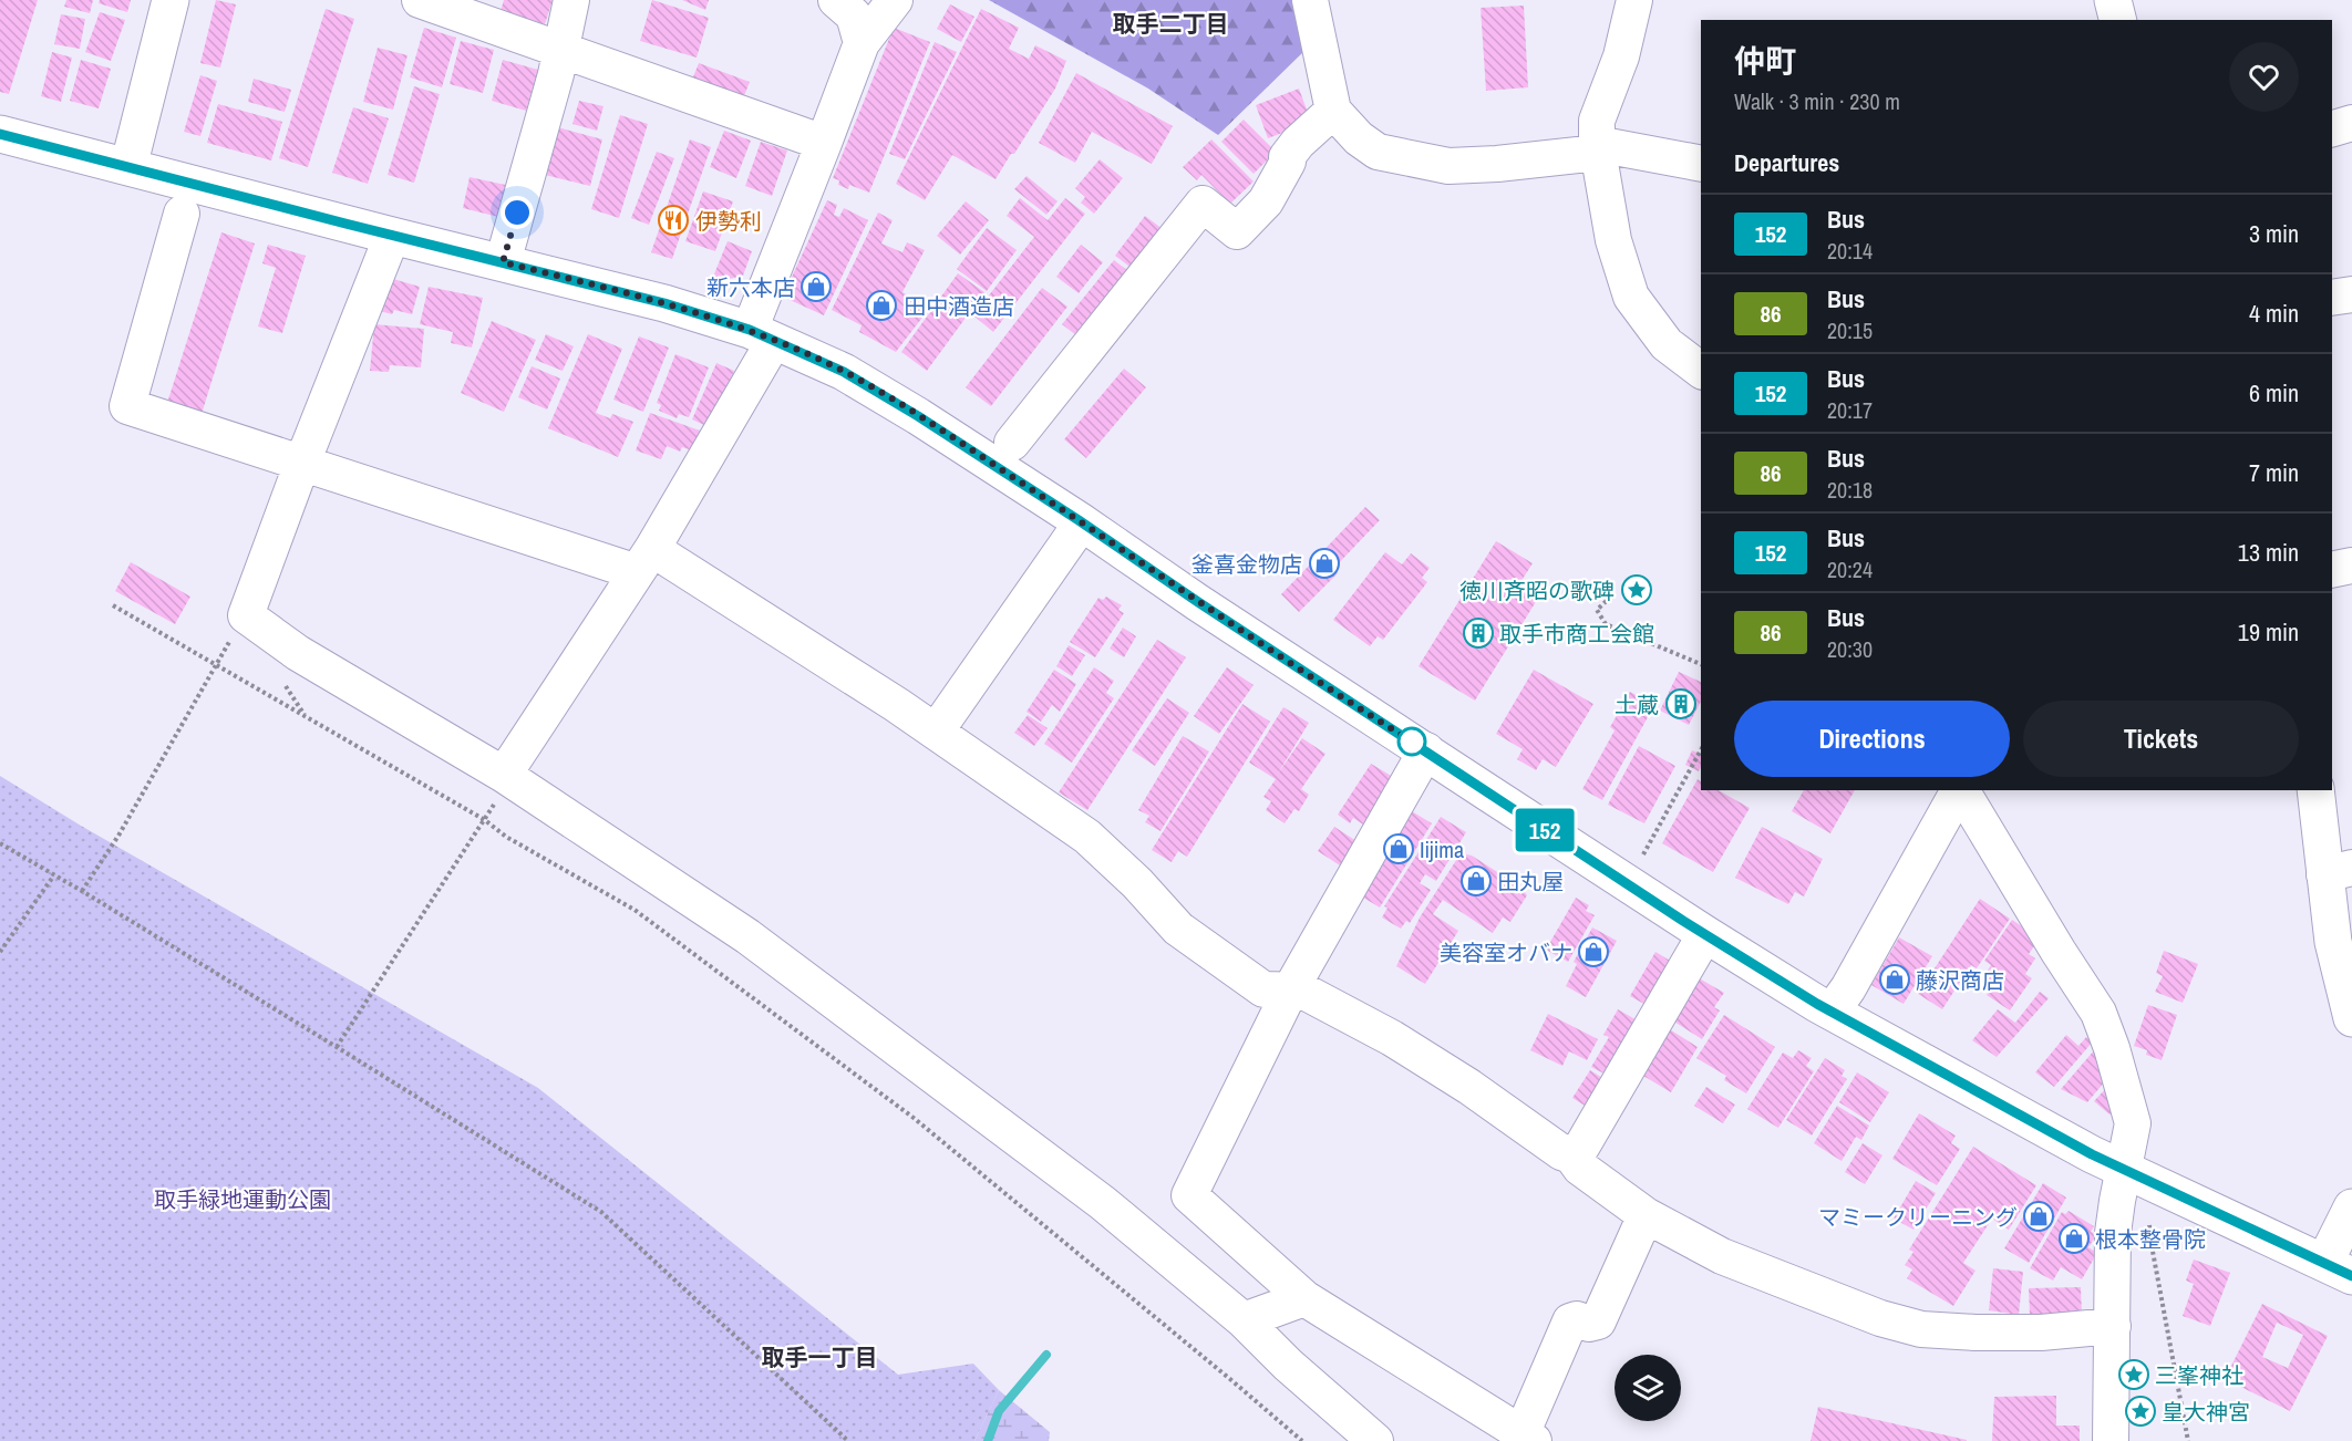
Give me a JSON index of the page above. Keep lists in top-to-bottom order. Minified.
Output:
{"districts":["取手二丁目","取手一丁目"],"parks":["取手緑地運動公園"],"places":{"restaurant":["伊勢利"],"shop":["新六本店","田中酒造店","釜喜金物店","Iijima","田丸屋","美容室オバナ","藤沢商店","マミークリーニング","根本整骨院"],"place":["徳川斉昭の歌碑","三峯神社","皇大神宮"],"building":["取手市商工会館","土蔵"]},"lines":["bus line 152"],"page":{"on_map":"152","heading":[["仲町","Walk · 3 min · 230 m"],"Departures"],"list":[{"mark":"152","name":"Bus","note":"20:14","value":"3 min"},{"mark":"86","name":"Bus","note":"20:15","value":"4 min"},{"mark":"152","name":"Bus","note":"20:17","value":"6 min"},{"mark":"86","name":"Bus","note":"20:18","value":"7 min"},{"mark":"152","name":"Bus","note":"20:24","value":"13 min"},{"mark":"86","name":"Bus","note":"20:30","value":"19 min"}],"buttons":["Directions","Tickets"]}}
